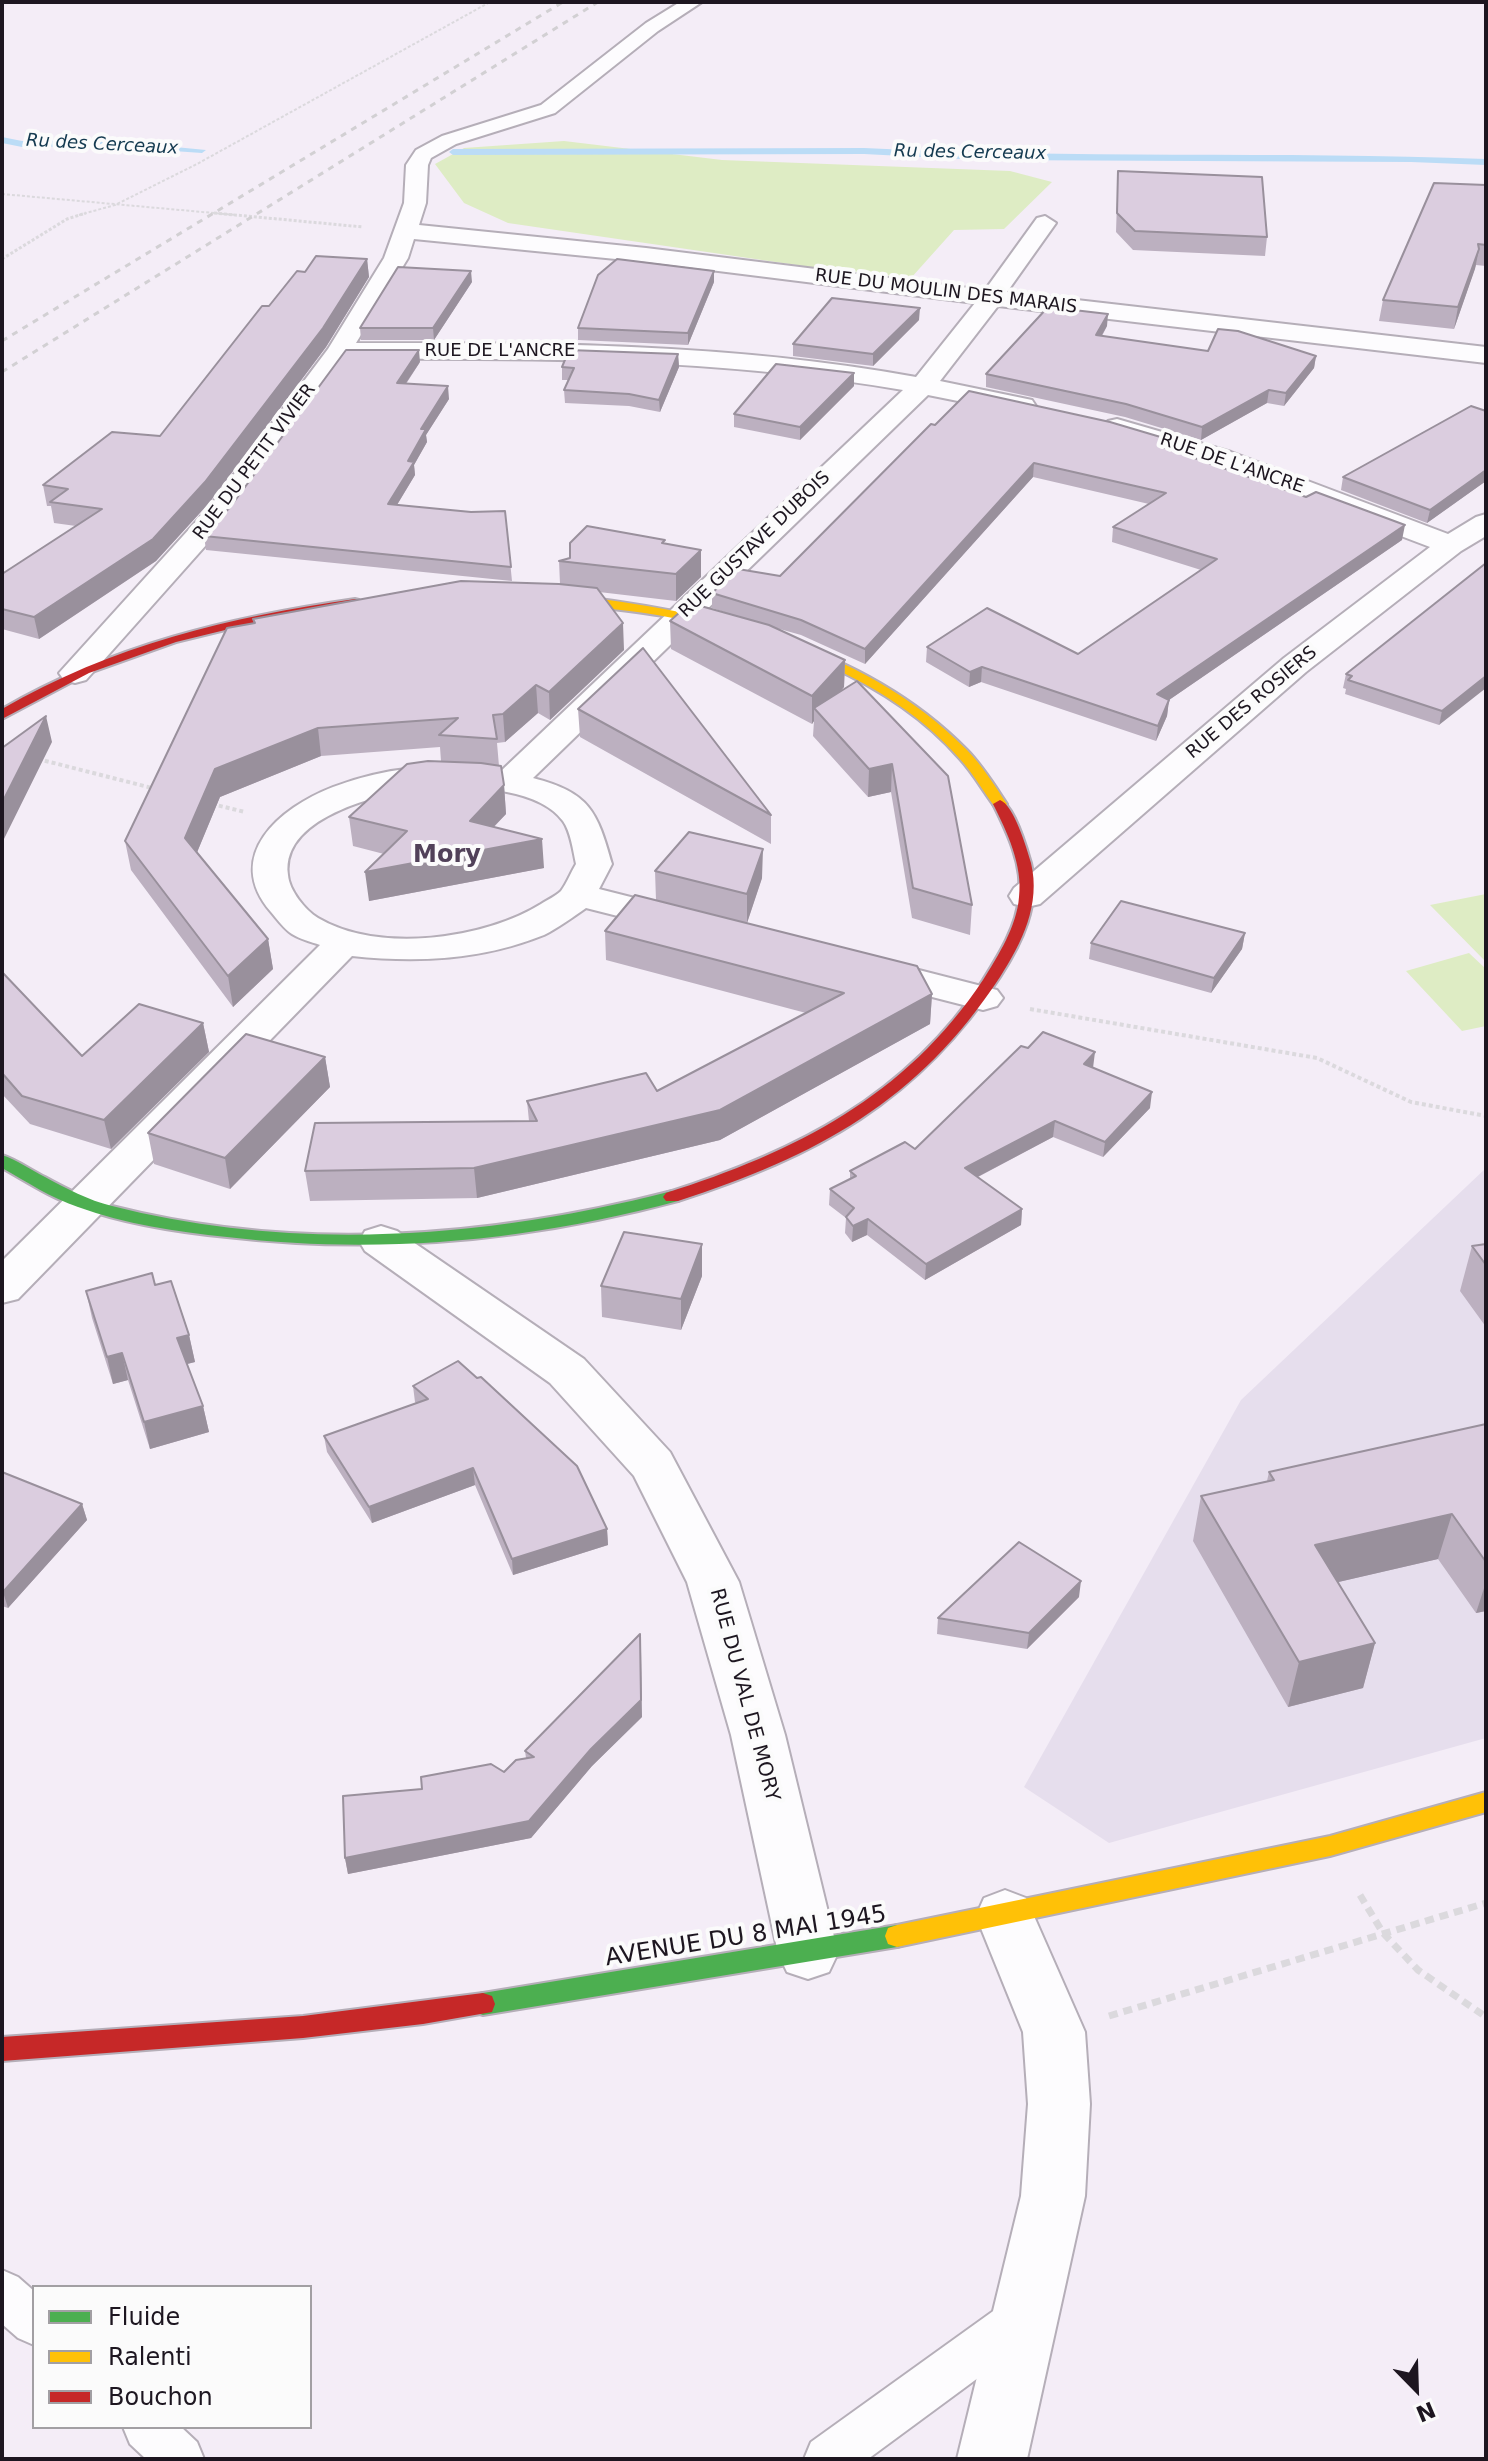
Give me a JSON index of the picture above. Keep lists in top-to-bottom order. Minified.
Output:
{"streets":{"street":["RUE DU MOULIN DES MARAIS","RUE DE L'ANCRE","RUE DU PETIT VIVIER","RUE GUSTAVE DUBOIS","RUE DES ROSIERS","RUE DU VAL DE MORY","AVENUE DU 8 MAI 1945"]},"crossings":[["RUE DU MOULIN DES MARAIS","RUE DU PETIT VIVIER"],["RUE DU MOULIN DES MARAIS","RUE GUSTAVE DUBOIS"],["RUE DE L'ANCRE","RUE DU PETIT VIVIER"],["RUE DE L'ANCRE","RUE GUSTAVE DUBOIS"],["RUE DE L'ANCRE","RUE DES ROSIERS"],["RUE DU VAL DE MORY","AVENUE DU 8 MAI 1945"]],"districts":["Mory"],"water":["Ru des Cerceaux"],"legend":["Fluide","Ralenti","Bouchon"],"north":"bottom right"}
